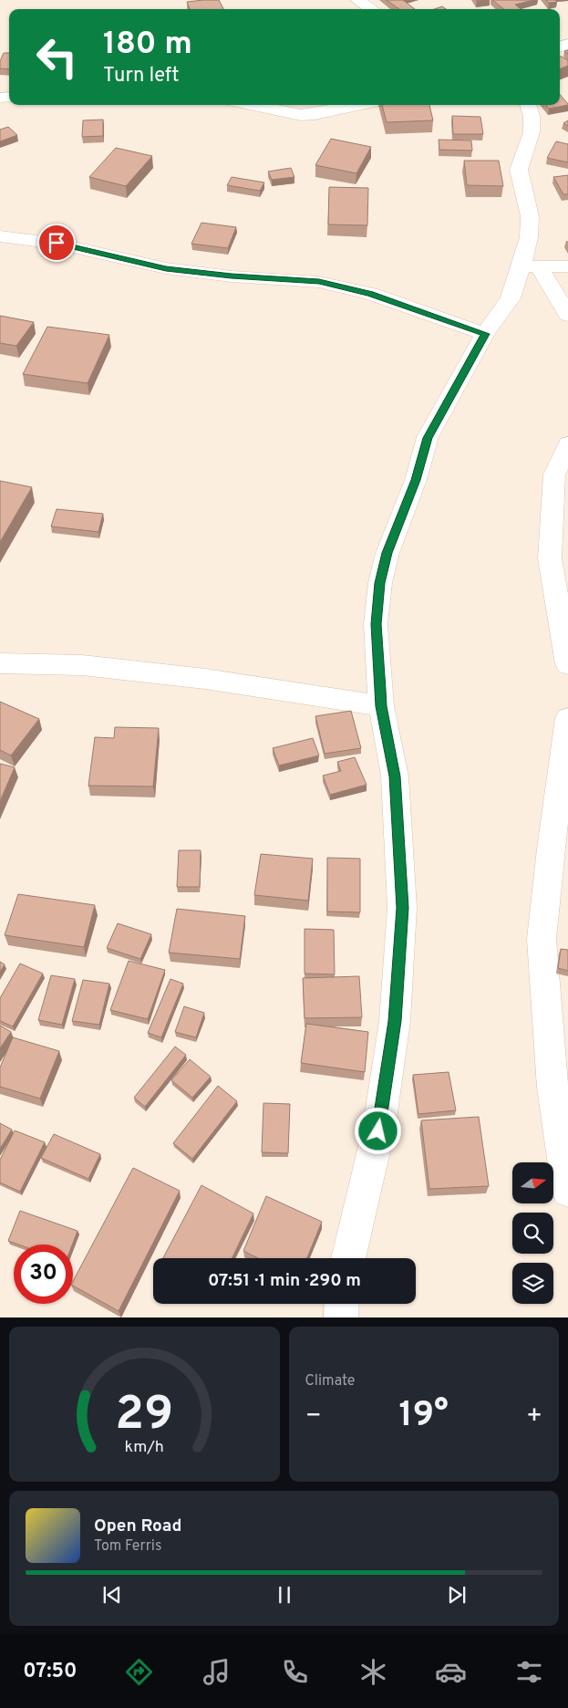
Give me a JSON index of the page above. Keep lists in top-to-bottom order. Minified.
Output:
{"north":"right","page":{"turn":["180 m","Turn left"],"limit":"30","trip":"07:51 · 1 min · 290 m","tile":"Climate","heat":["−","19°","+"],"song":["Open Road","Tom Ferris"],"tabs":"07:50","gauge":["29","km/h"]}}
